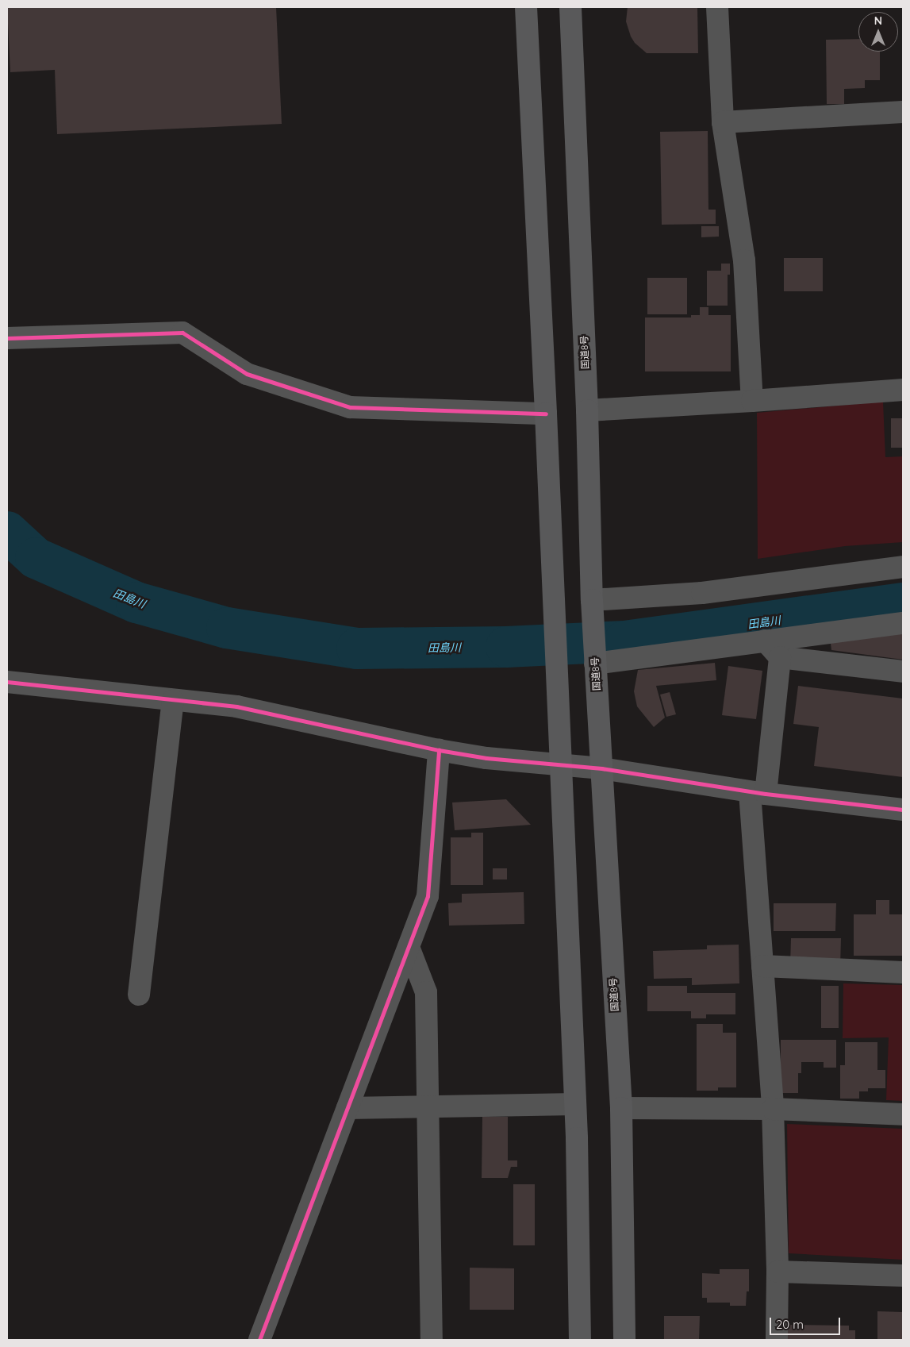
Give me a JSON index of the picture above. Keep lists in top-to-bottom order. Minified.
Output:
{"streets":{"highway":["国道8号"]},"water":["田島川"],"scale_bar":"20 m","north":"top"}
